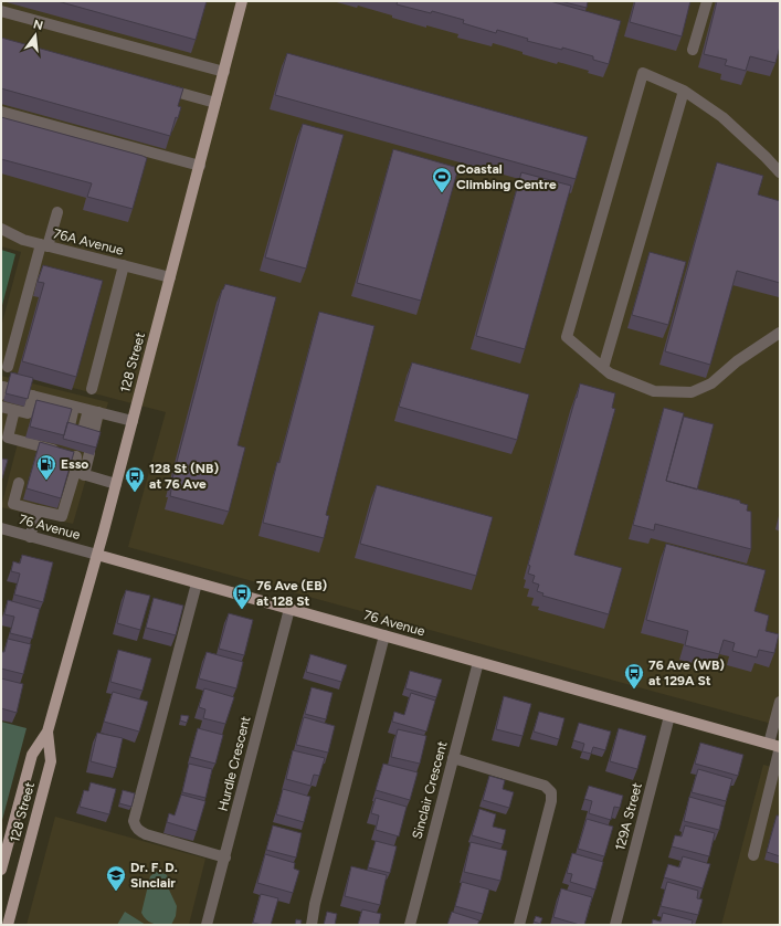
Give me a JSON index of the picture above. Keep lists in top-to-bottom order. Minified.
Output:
{"streets":{"main road":["128 Street","76 Avenue"],"street":["76A Avenue","Hurdle Crescent","Sinclair Crescent","129A Street"]},"crossings":[["76A Avenue","128 Street"],["128 Street","76 Avenue"],["76 Avenue","Hurdle Crescent"],["76 Avenue","Sinclair Crescent"],["76 Avenue","129A Street"]],"places":{"sports":["Coastal Climbing Centre"],"fuel station":["Esso"],"bus stop":["128 St (NB) at 76 Ave","76 Ave (EB) at 128 St","76 Ave (WB) at 129A St"],"school or university":["Dr. F. D. Sinclair"]},"north":"top"}
